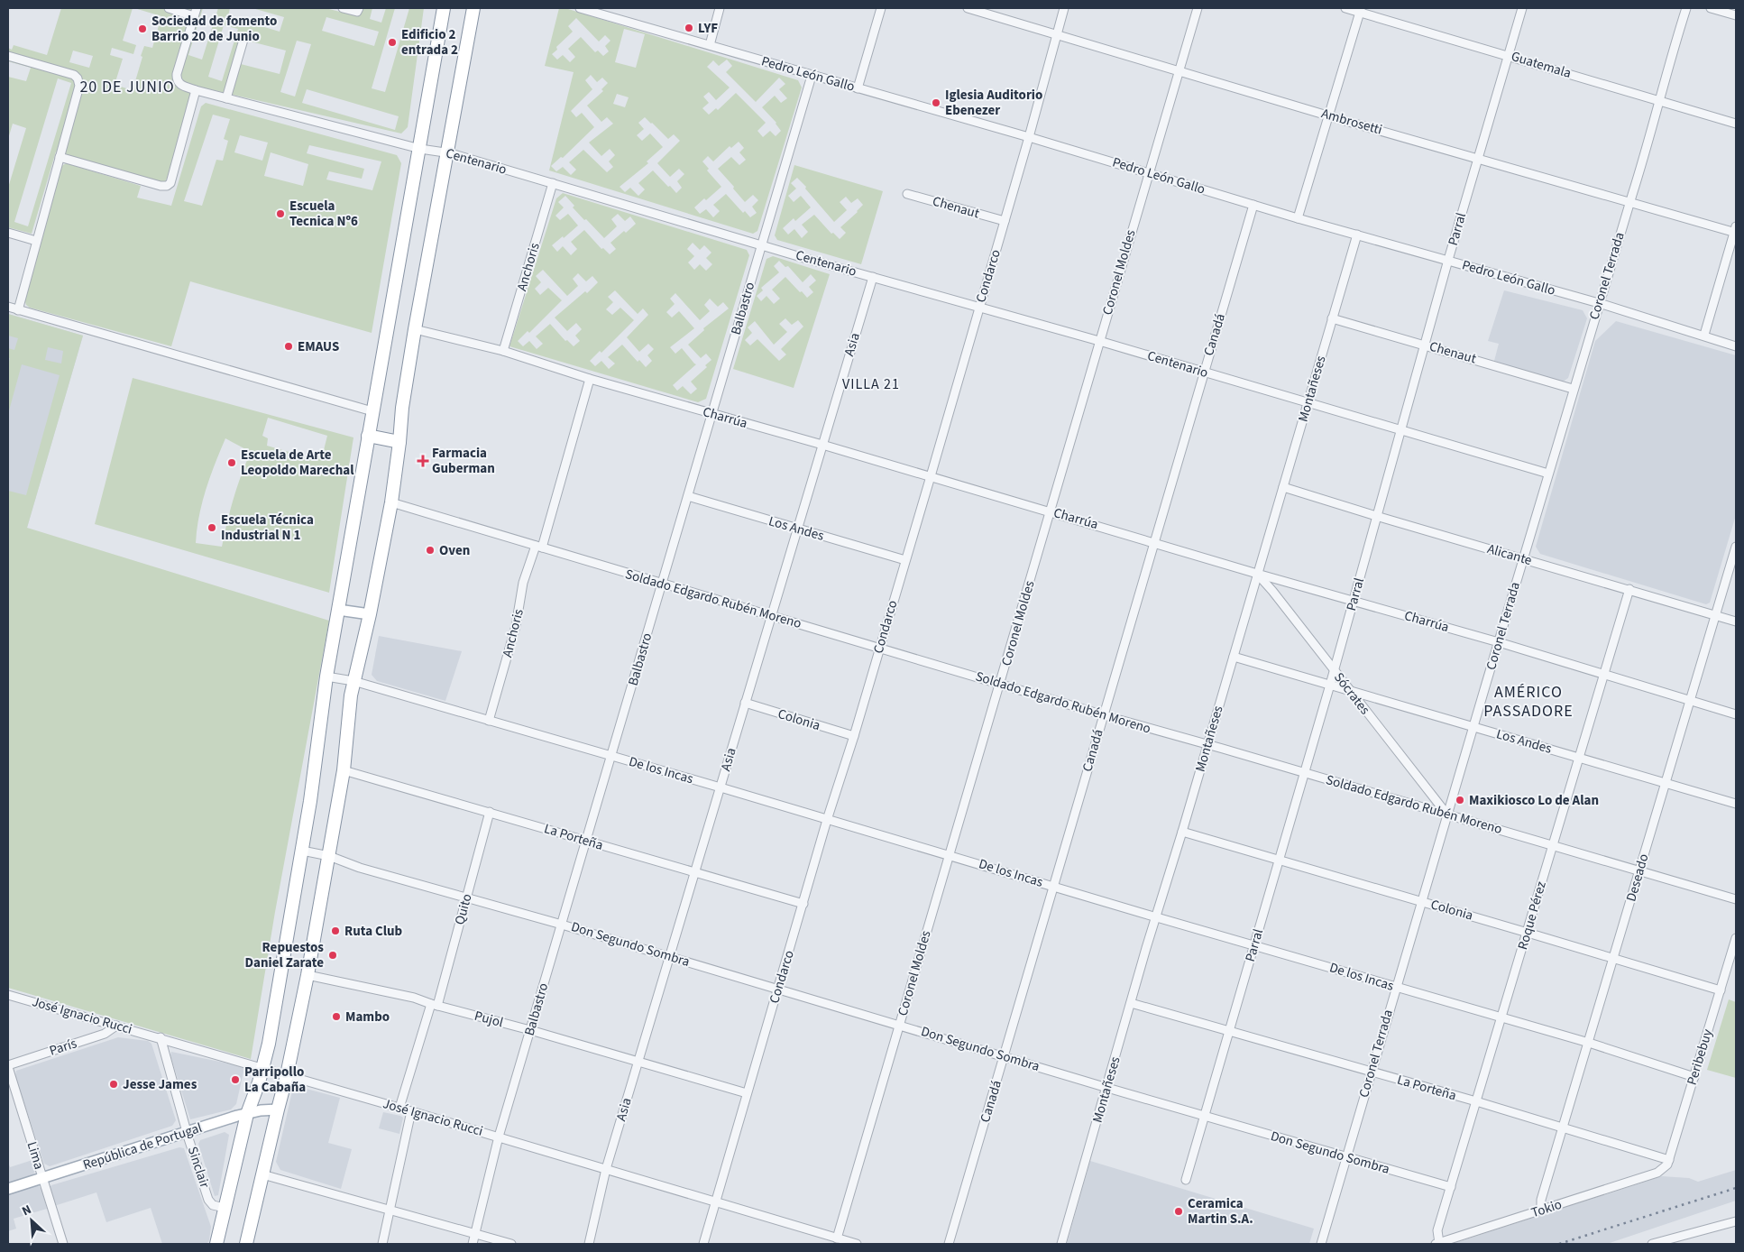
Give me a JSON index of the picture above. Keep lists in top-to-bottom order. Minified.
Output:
{"streets":{"main road":["República de Portugal"],"street":["Guatemala","Pedro León Gallo","Ambrosetti","Centenario","Chenaut","Parral","Anchoris","Coronel Moldes","Condarco","Coronel Terrada","Balbastro","Canadá","Asia","Montañeses","Charrúa","Los Andes","Alicante","Soldado Edgardo Rubén Moreno","Sócrates","Colonia","De los Incas","La Porteña","Deseado","Quito","Roque Pérez","Don Segundo Sombra","José Ignacio Rucci","Pujol","París","Peribebuy","Lima","Sinclair","Tokio"]},"crossings":[["Guatemala","Parral"],["Guatemala","Coronel Terrada"],["Pedro León Gallo","Parral"],["Pedro León Gallo","Coronel Moldes"],["Pedro León Gallo","Condarco"],["Pedro León Gallo","Coronel Terrada"],["Pedro León Gallo","Balbastro"],["Pedro León Gallo","Canadá"],["Pedro León Gallo","Montañeses"],["Ambrosetti","Parral"],["Ambrosetti","Coronel Moldes"],["Ambrosetti","Condarco"],["Ambrosetti","Coronel Terrada"],["Centenario","Parral"],["Centenario","Anchoris"],["Centenario","Coronel Moldes"],["Centenario","Condarco"],["Centenario","Coronel Terrada"],["Centenario","Balbastro"],["Centenario","Canadá"],["Centenario","Asia"],["Centenario","Montañeses"],["Chenaut","Parral"],["Chenaut","Condarco"],["Chenaut","Coronel Terrada"],["Chenaut","Montañeses"],["Parral","Charrúa"],["Parral","Los Andes"],["Parral","Alicante"],["Parral","Soldado Edgardo Rubén Moreno"],["Parral","Sócrates"],["Parral","Colonia"],["Parral","De los Incas"],["Parral","La Porteña"],["Parral","Don Segundo Sombra"],["Anchoris","Charrúa"],["Anchoris","Soldado Edgardo Rubén Moreno"],["Anchoris","De los Incas"],["Coronel Moldes","Charrúa"],["Coronel Moldes","Soldado Edgardo Rubén Moreno"],["Coronel Moldes","De los Incas"],["Coronel Moldes","Don Segundo Sombra"],["Coronel Moldes","José Ignacio Rucci"],["Condarco","Charrúa"],["Condarco","Los Andes"],["Condarco","Soldado Edgardo Rubén Moreno"],["Condarco","Colonia"],["Condarco","De los Incas"],["Condarco","La Porteña"],["Condarco","Don Segundo Sombra"],["Condarco","José Ignacio Rucci"],["Condarco","Pujol"],["Coronel Terrada","Charrúa"],["Coronel Terrada","Los Andes"],["Coronel Terrada","Alicante"],["Coronel Terrada","Soldado Edgardo Rubén Moreno"],["Coronel Terrada","Sócrates"],["Coronel Terrada","Colonia"],["Coronel Terrada","De los Incas"],["Coronel Terrada","La Porteña"],["Coronel Terrada","Don Segundo Sombra"],["Balbastro","Charrúa"],["Balbastro","Los Andes"],["Balbastro","Soldado Edgardo Rubén Moreno"],["Balbastro","De los Incas"],["Balbastro","La Porteña"],["Balbastro","Don Segundo Sombra"],["Balbastro","José Ignacio Rucci"],["Balbastro","Pujol"],["Canadá","Charrúa"],["Canadá","Soldado Edgardo Rubén Moreno"],["Canadá","De los Incas"],["Canadá","Don Segundo Sombra"],["Asia","Charrúa"],["Asia","Los Andes"],["Asia","Soldado Edgardo Rubén Moreno"],["Asia","Colonia"],["Asia","De los Incas"],["Asia","La Porteña"],["Asia","Don Segundo Sombra"],["Asia","José Ignacio Rucci"],["Asia","Pujol"],["Montañeses","Charrúa"],["Montañeses","Los Andes"],["Montañeses","Alicante"],["Montañeses","Soldado Edgardo Rubén Moreno"],["Montañeses","Sócrates"],["Montañeses","Colonia"],["Montañeses","De los Incas"],["Montañeses","La Porteña"],["Montañeses","Don Segundo Sombra"],["Charrúa","Sócrates"],["Charrúa","Deseado"],["Charrúa","Roque Pérez"],["Los Andes","Sócrates"],["Los Andes","Deseado"],["Los Andes","Roque Pérez"],["Alicante","Deseado"],["Alicante","Roque Pérez"],["Soldado Edgardo Rubén Moreno","Sócrates"],["Soldado Edgardo Rubén Moreno","Deseado"],["Soldado Edgardo Rubén Moreno","Roque Pérez"],["Colonia","Deseado"],["Colonia","Roque Pérez"],["Colonia","Peribebuy"],["De los Incas","Deseado"],["De los Incas","Roque Pérez"],["De los Incas","Peribebuy"],["La Porteña","Deseado"],["La Porteña","Quito"],["La Porteña","Roque Pérez"],["La Porteña","Peribebuy"],["Deseado","Tokio"],["Quito","Don Segundo Sombra"],["Quito","José Ignacio Rucci"],["Quito","Pujol"],["Roque Pérez","Don Segundo Sombra"],["Roque Pérez","Tokio"],["José Ignacio Rucci","París"],["José Ignacio Rucci","Sinclair"],["París","Lima"],["Peribebuy","Tokio"],["República de Portugal","Lima"],["República de Portugal","Sinclair"]],"districts":["20 DE JUNIO","VILLA 21","AMÉRICO PASSADORE"],"places":{"other":["LYF","Sociedad de fomento Barrio 20 de Junio","Edificio 2 entrada 2","Iglesia Auditorio Ebenezer","Escuela Tecnica Nº6","EMAUS","Escuela de Arte Leopoldo Marechal","Escuela Técnica Industrial N 1","Oven","Maxikiosco Lo de Alan","Ruta Club","Repuestos Daniel Zarate","Mambo","Parripollo La Cabaña","Jesse James","Ceramica Martin S.A."],"health":["Farmacia Guberman"]},"north":"top left"}
